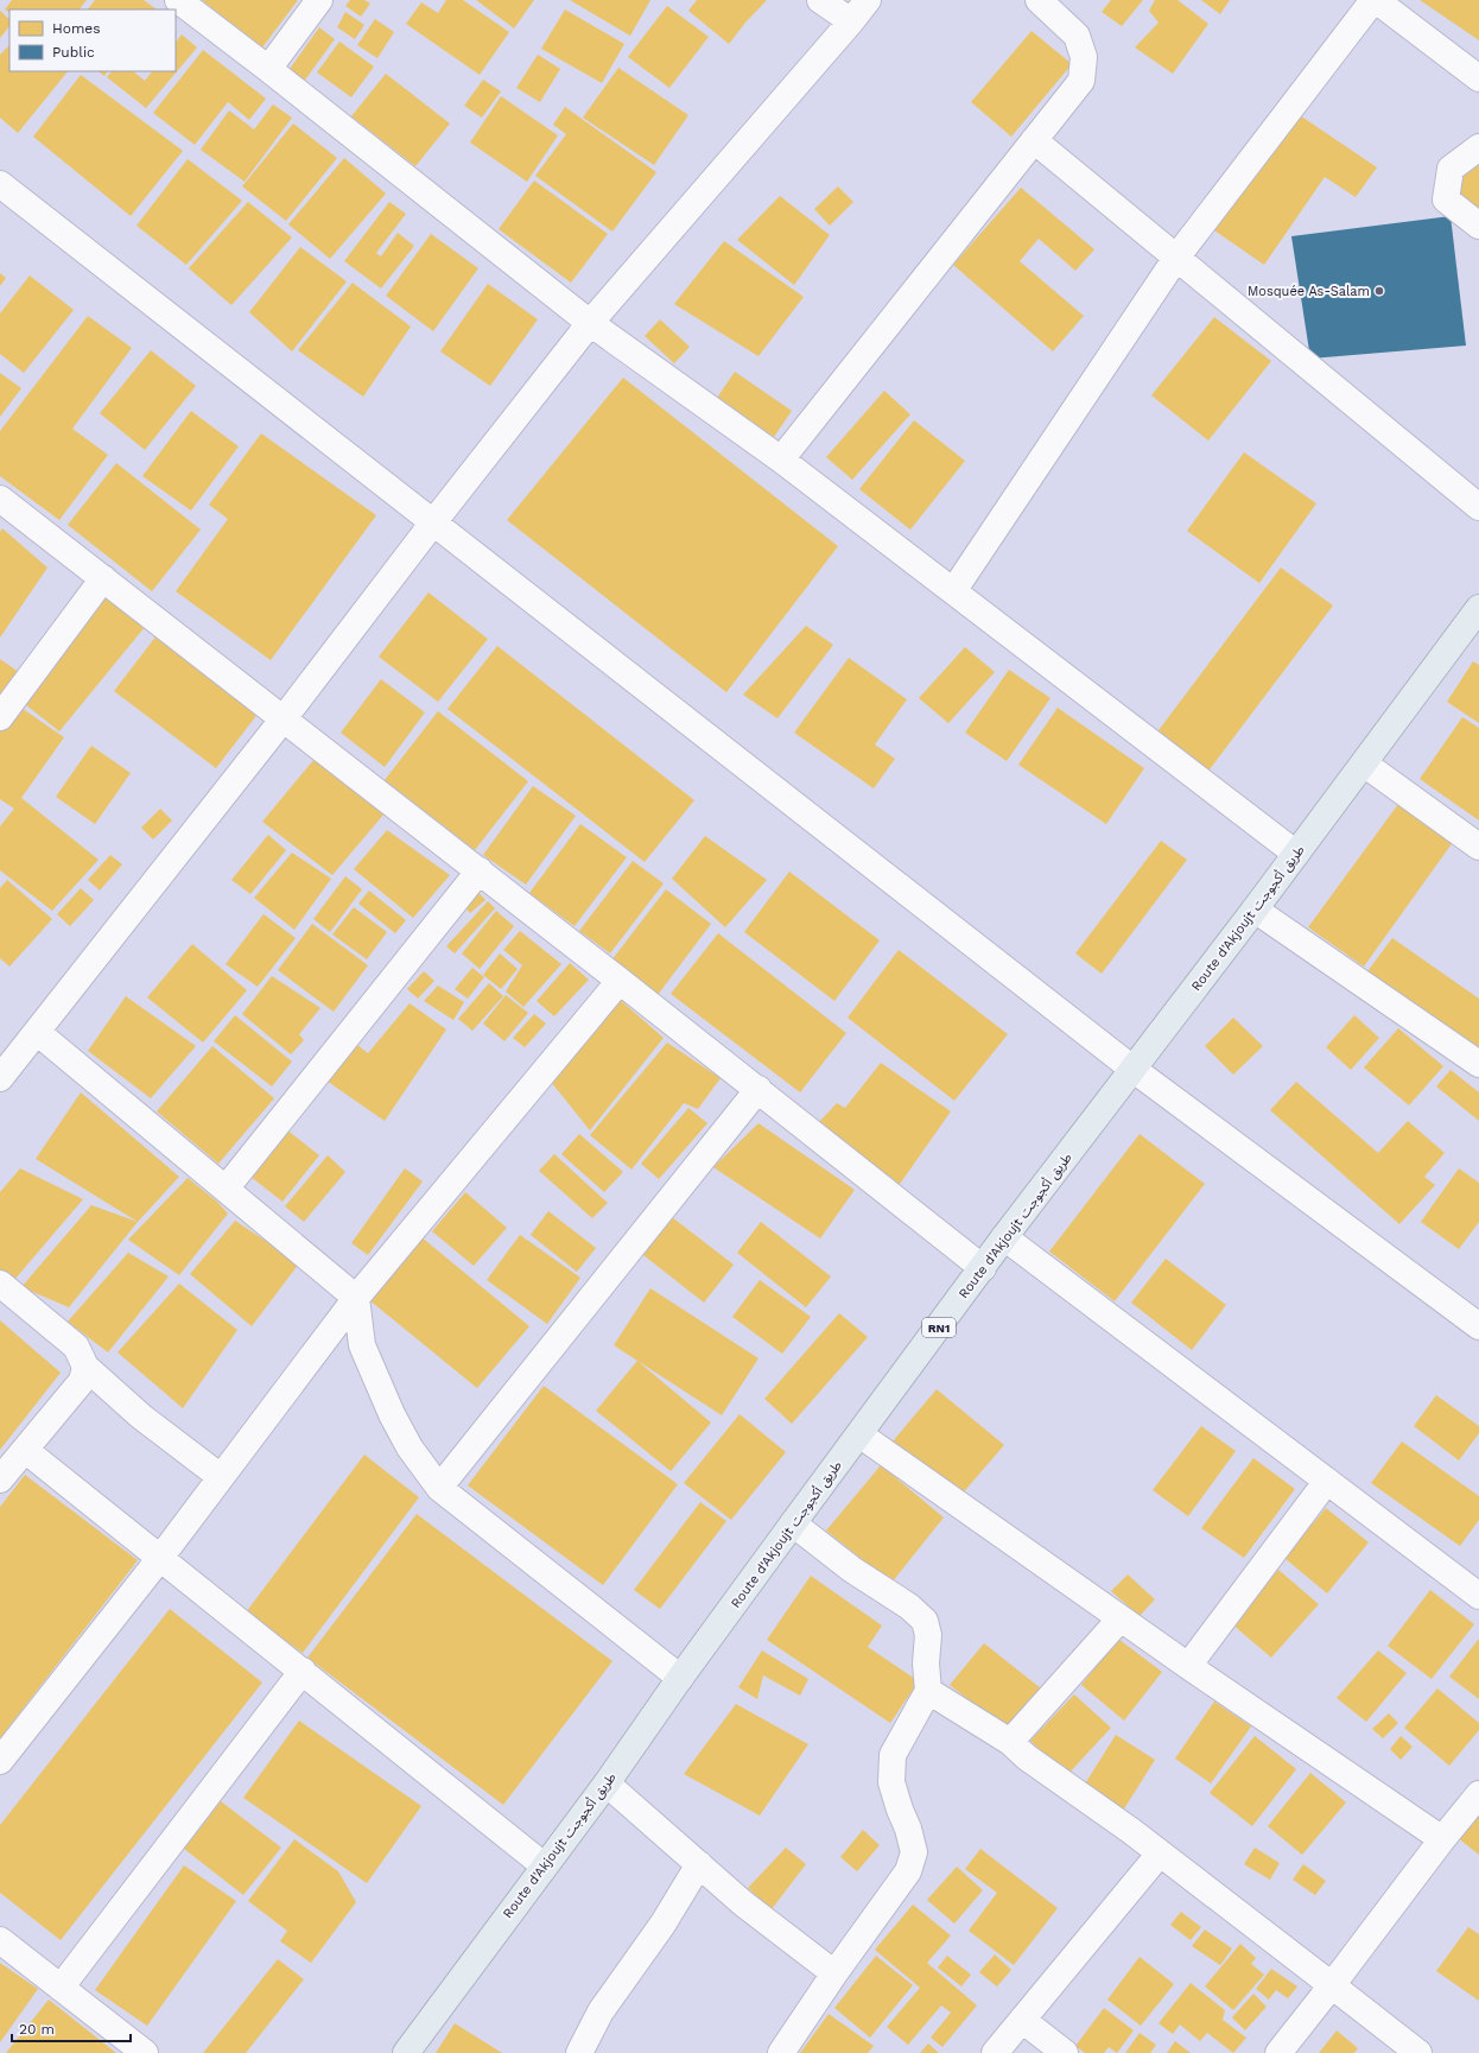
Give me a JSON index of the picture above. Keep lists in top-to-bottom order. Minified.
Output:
{"streets":{"highway":["Route d'Akjoujt طريق أكجوجت","RN1"]},"places":["Mosquée As-Salam"],"legend":["Homes","Public"],"scale_bar":"20 m"}
